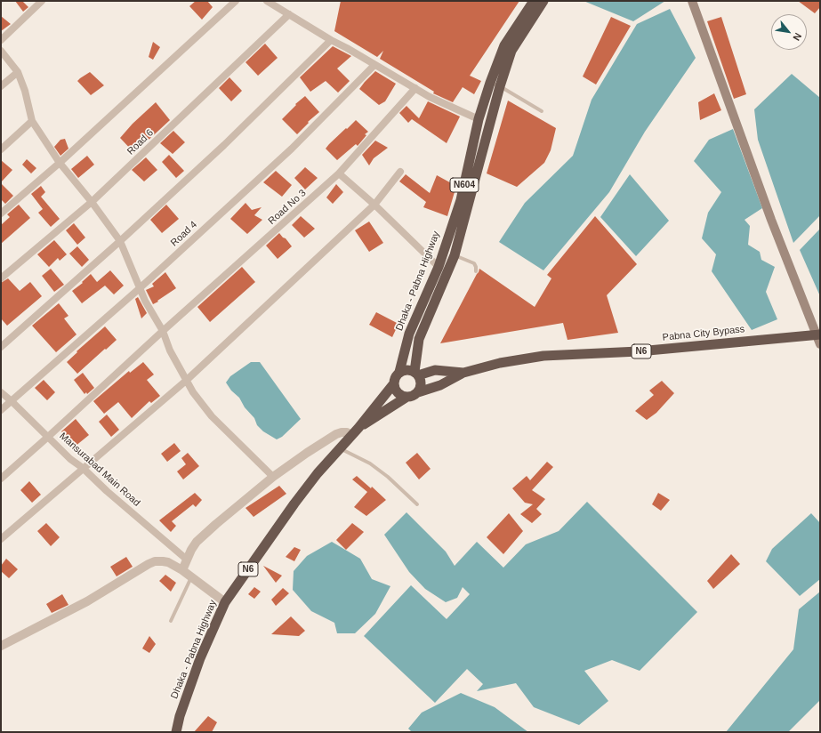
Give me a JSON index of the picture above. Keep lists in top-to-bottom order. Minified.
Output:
{"streets":{"highway":["N604","Dhaka - Pabna Highway","Pabna City Bypass","N6"],"street":["Road 6","Road No 3","Road 4","Mansurabad Main Road"]},"crossings":[["N604","Dhaka - Pabna Highway"],["N604","Pabna City Bypass"],["Road No 3","Mansurabad Main Road"],["Road 4","Mansurabad Main Road"],["Dhaka - Pabna Highway","Pabna City Bypass"]],"north":"bottom right"}
